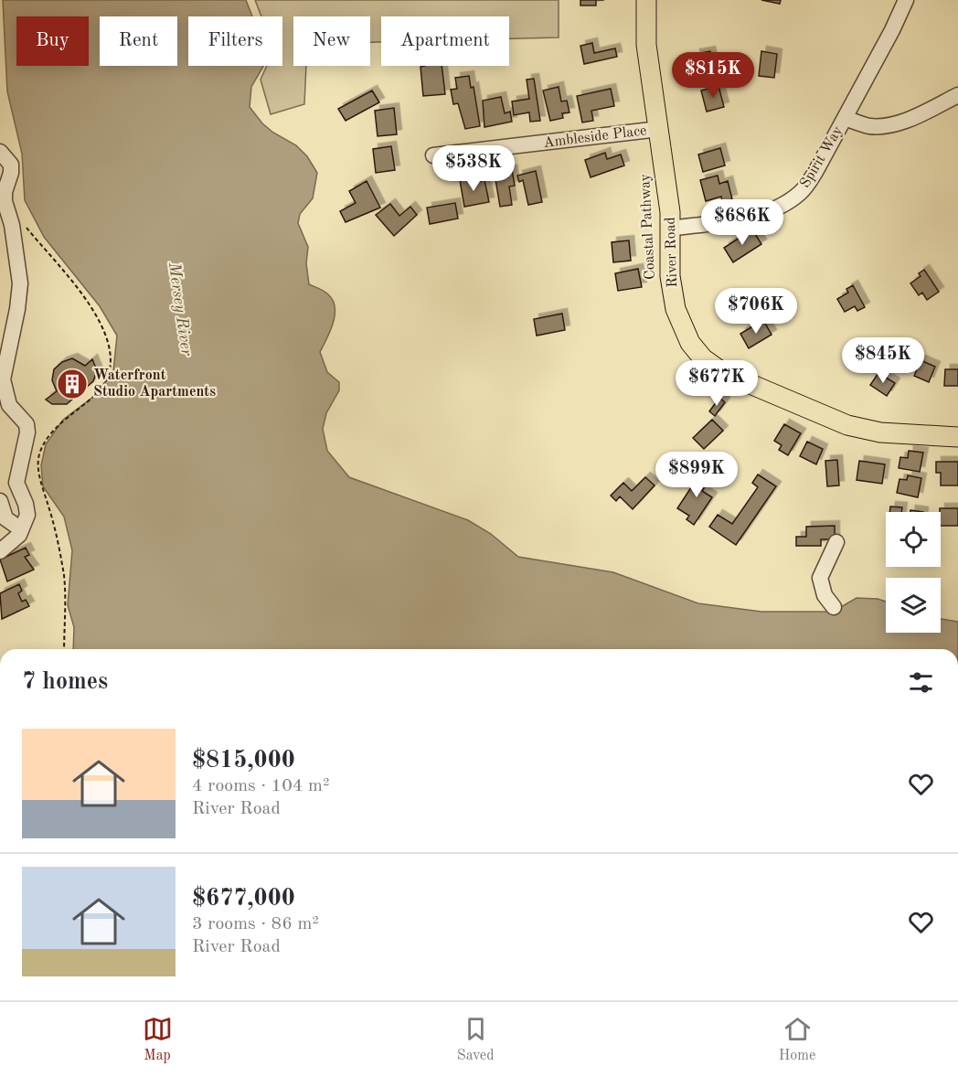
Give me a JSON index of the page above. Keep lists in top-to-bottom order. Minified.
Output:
{"streets":{"main road":["River Road"],"street":["Ambleside Place","Spirit Way"]},"crossings":[["Ambleside Place","River Road"],["Spirit Way","River Road"]],"water":["Mersey River"],"places":{"building":["Waterfront Studio Apartments"]},"page":{"chip":["Buy","Rent","Filters","New","Apartment"],"price":["$815K","$538K","$686K","$706K","$845K","$677K","$899K"],"heading":"7 homes","list":[{"name":"$815,000","note":"4 rooms · 104 m² · River Road"},{"name":"$677,000","note":"3 rooms · 86 m² · River Road"}],"tabs":["Map","Saved","Home"]}}
